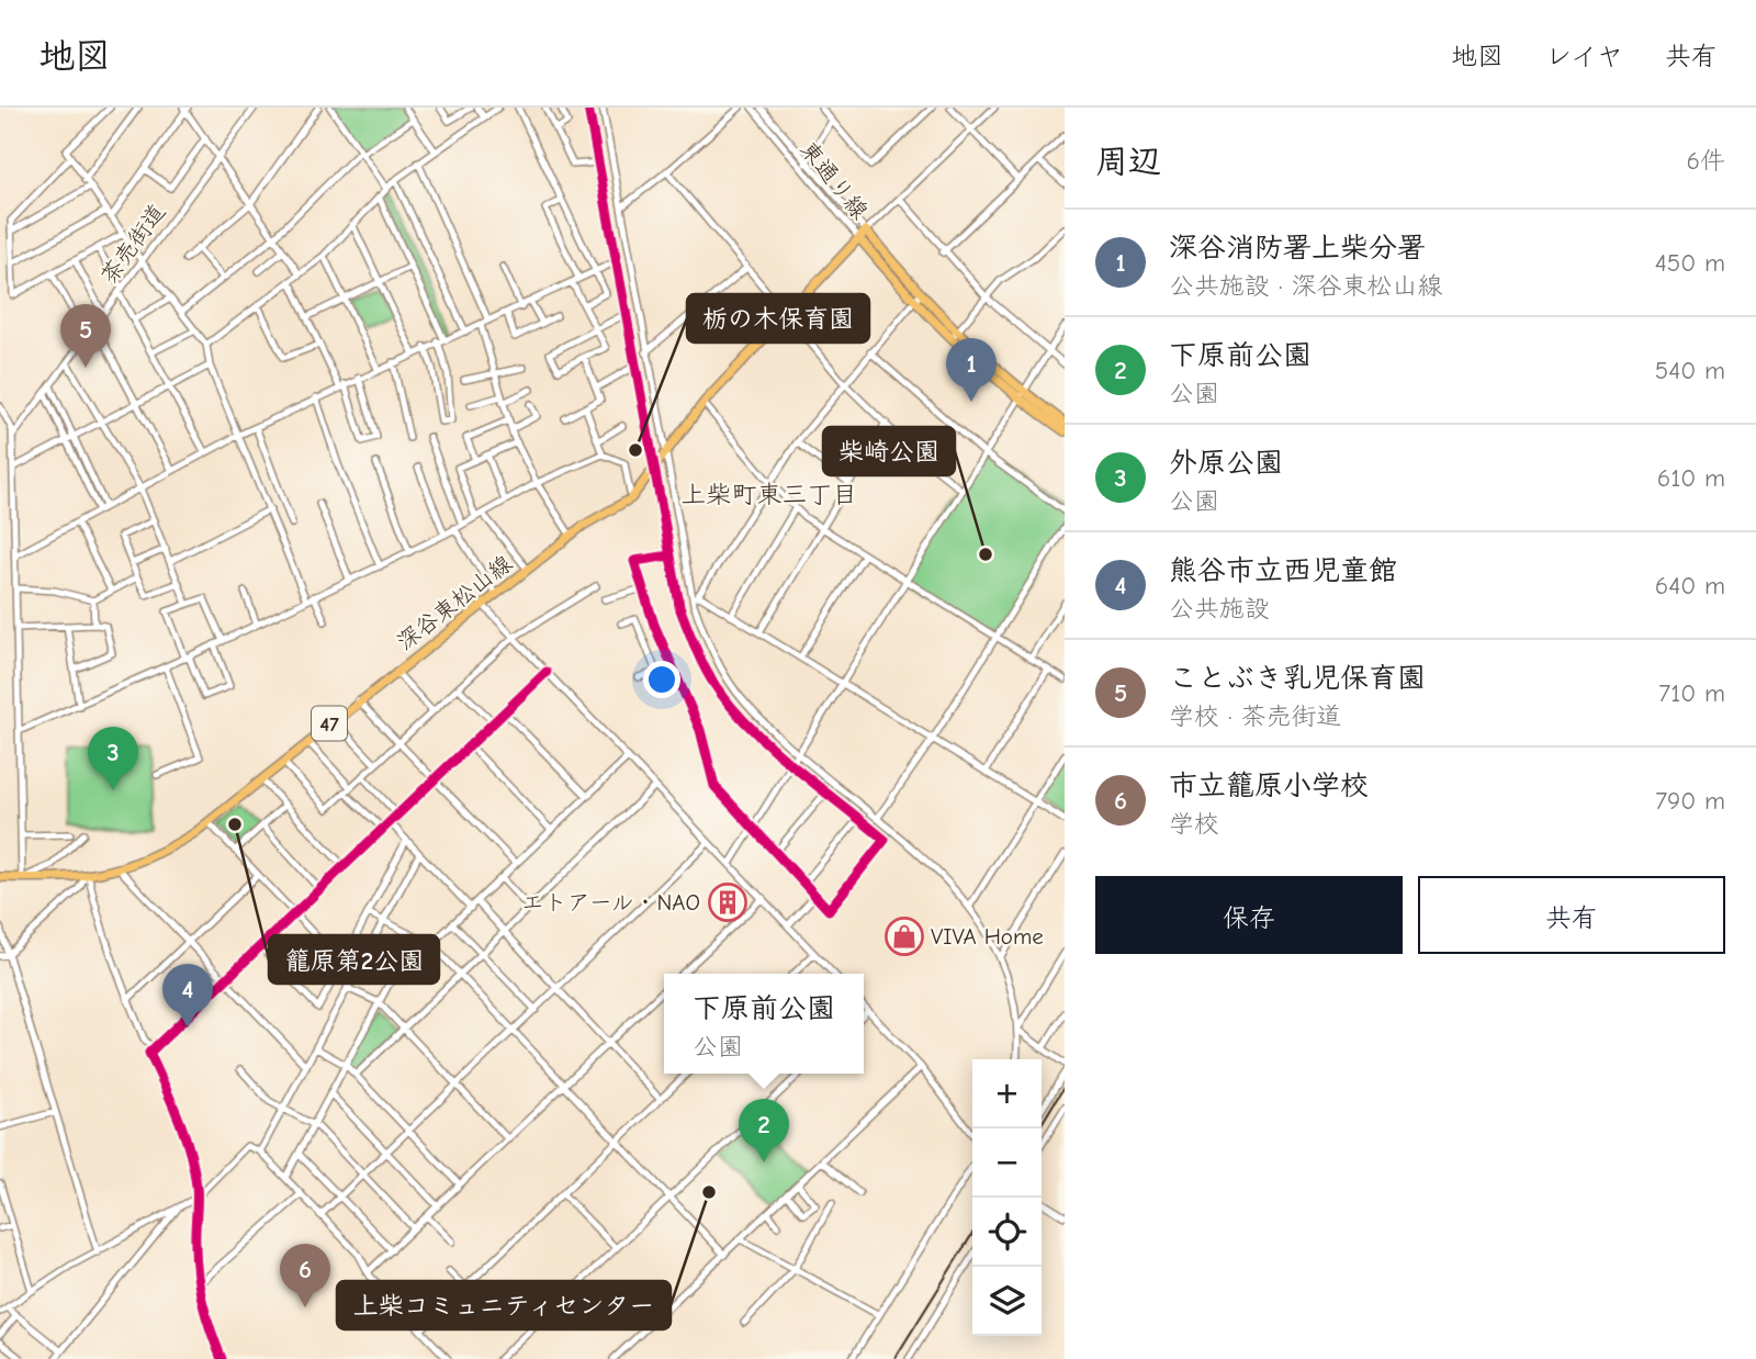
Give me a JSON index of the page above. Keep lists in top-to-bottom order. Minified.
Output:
{"streets":{"main road":["深谷東松山線","47"],"street":["東通り線","茶売街道"]},"crossings":[["東通り線","深谷東松山線"]],"districts":["上柴町東三丁目"],"places":{"other":["栃の木保育園","柴崎公園","籠原第2公園","上柴コミュニティセンター"],"building":["エトアール・NAO"],"shop":["VIVA Home"]},"page":{"header":"地図","nav":["地図","レイヤ","共有"],"heading":["周辺","6件"],"list":[{"mark":"1","name":"深谷消防署上柴分署","note":"公共施設 · 深谷東松山線","value":"450 m"},{"mark":"2","name":"下原前公園","note":"公園","value":"540 m"},{"mark":"3","name":"外原公園","note":"公園","value":"610 m"},{"mark":"4","name":"熊谷市立西児童館","note":"公共施設","value":"640 m"},{"mark":"5","name":"ことぶき乳児保育園","note":"学校 · 茶売街道","value":"710 m"},{"mark":"6","name":"市立籠原小学校","note":"学校","value":"790 m"}],"pins":["5","1","3","4","2","6"],"buttons":["保存","共有"],"popup":["下原前公園","公園"],"map_buttons":["+","−"]}}
